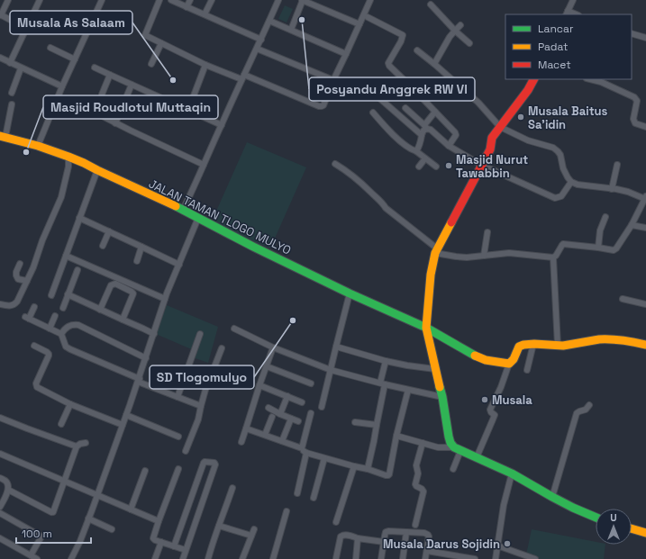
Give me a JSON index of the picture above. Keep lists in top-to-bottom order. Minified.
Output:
{"streets":{"street":["JALAN TAMAN TLOGO MULYO"]},"places":["Posyandu Anggrek RW VI","Musala As Salaam","Musala Baitus Sa'idin","Masjid Roudlotul Muttaqin","Masjid Nurut Tawabbin","SD Tlogomulyo","Musala","Musala Darus Sojidin"],"legend":["Lancar","Padat","Macet"],"scale_bar":"100 m","north":"top"}
